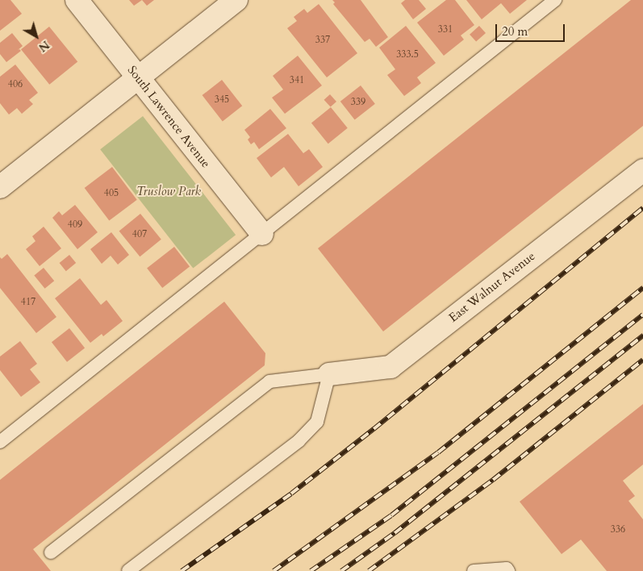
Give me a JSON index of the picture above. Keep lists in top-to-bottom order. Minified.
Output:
{"streets":{"street":["South Lawrence Avenue","East Walnut Avenue"]},"parks":["Truslow Park"],"house_numbers":["331","337","333.5","341","406","345","339","405","409","407","417","336"],"scale_bar":"20 m","north":"bottom right"}
